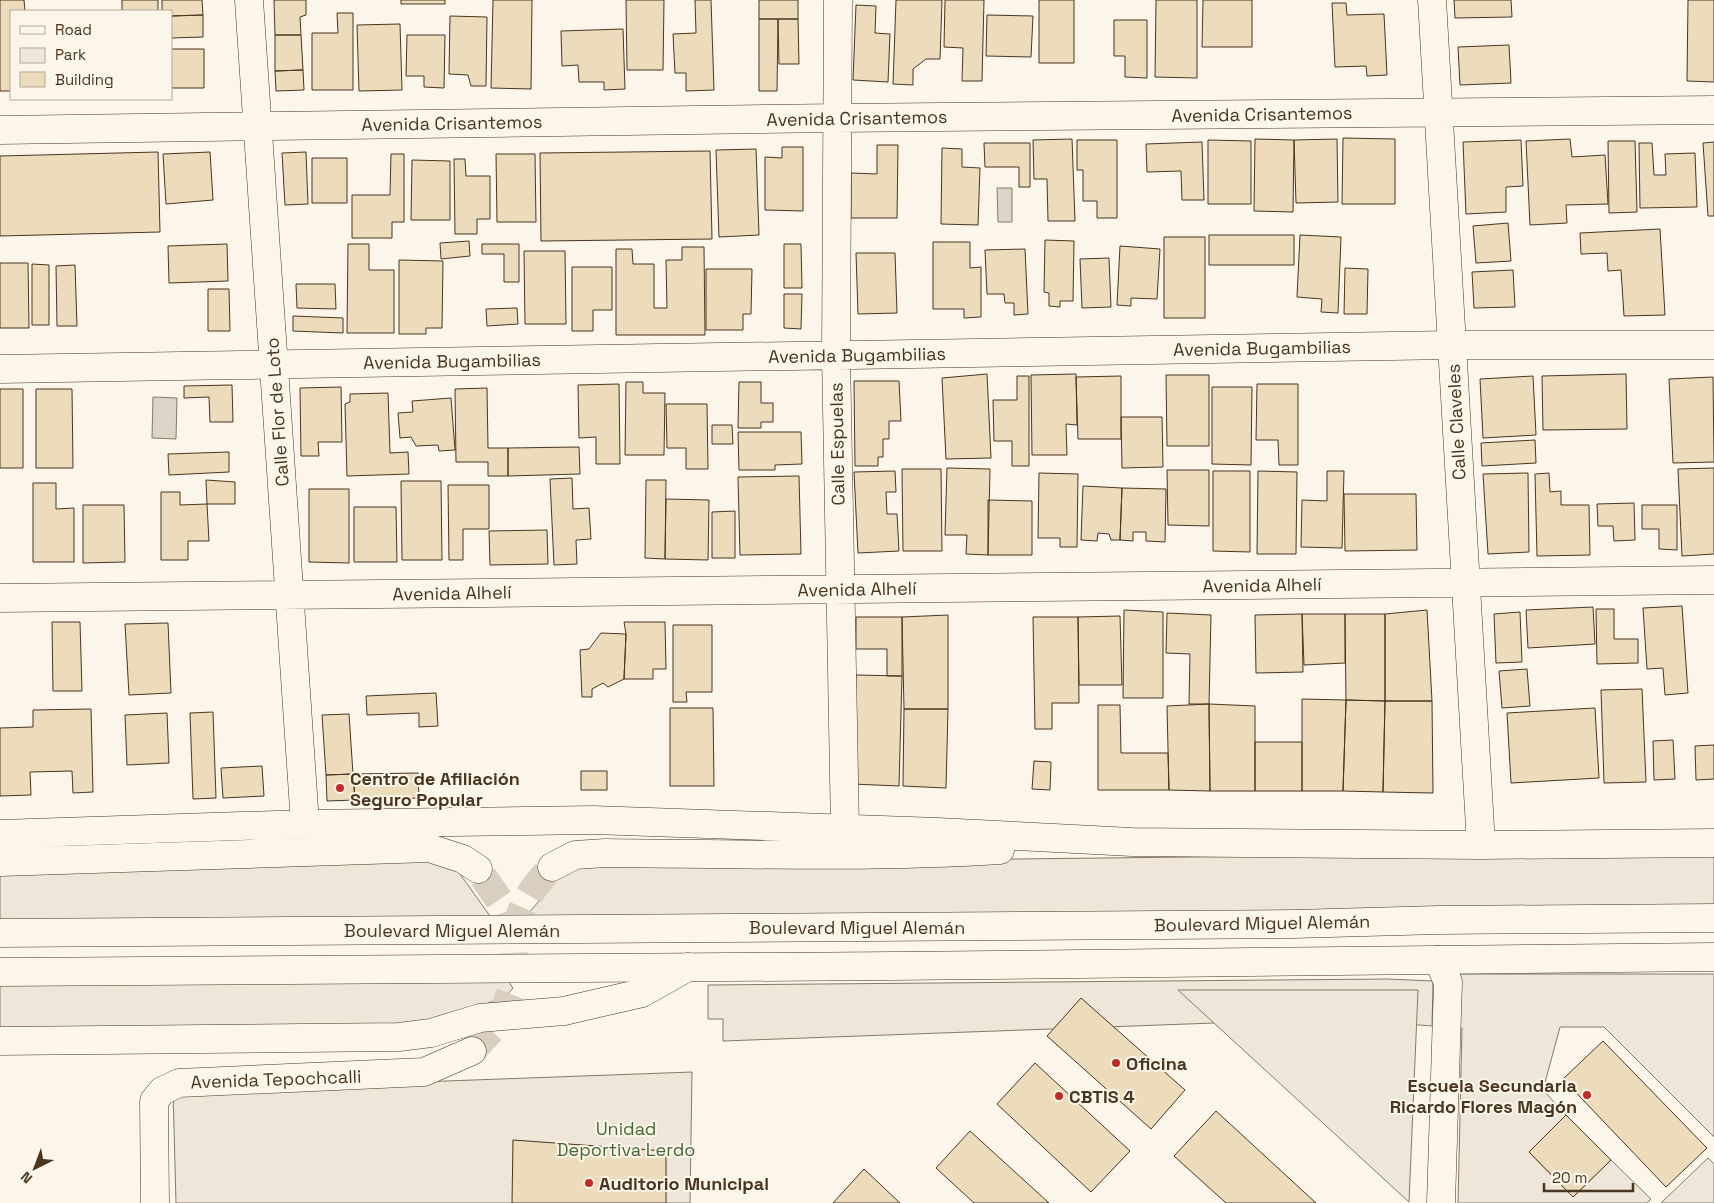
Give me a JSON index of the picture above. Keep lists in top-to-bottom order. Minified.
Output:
{"streets":{"street":["Avenida Crisantemos","Avenida Bugambilias","Calle Flor de Loto","Calle Claveles","Calle Espuelas","Avenida Alhelí","Boulevard Miguel Alemán","Avenida Tepochcalli"]},"crossings":[["Avenida Crisantemos","Calle Flor de Loto"],["Avenida Crisantemos","Calle Claveles"],["Avenida Crisantemos","Calle Espuelas"],["Avenida Bugambilias","Calle Flor de Loto"],["Avenida Bugambilias","Calle Claveles"],["Avenida Bugambilias","Calle Espuelas"],["Calle Flor de Loto","Avenida Alhelí"],["Calle Claveles","Avenida Alhelí"],["Calle Espuelas","Avenida Alhelí"]],"parks":["Unidad Deportiva Lerdo"],"places":["Centro de Afiliación Seguro Popular","Oficina","Escuela Secundaria Ricardo Flores Magón","CBTIS 4","Auditorio Municipal"],"legend":["Road","Park","Building"],"scale_bar":"20 m","north":"bottom left"}
